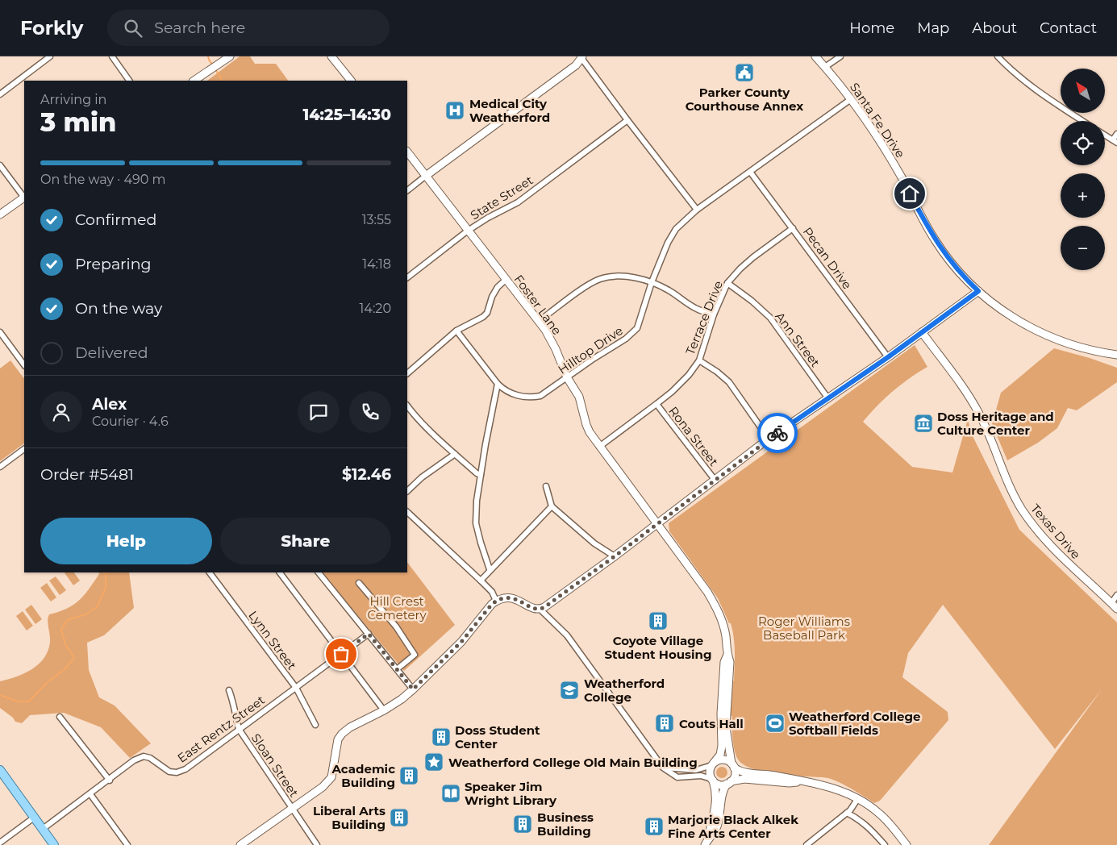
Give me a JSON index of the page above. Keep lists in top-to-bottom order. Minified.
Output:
{"streets":{"street":["Santa Fe Drive","State Street","Pecan Drive","Foster Lane","Terrace Drive","Ann Street","Hilltop Drive","Rona Street","Texas Drive","Lynn Street","East Rentz Street","Sloan Street"]},"crossings":[["Santa Fe Drive","Hilltop Drive"],["State Street","Foster Lane"],["Pecan Drive","Terrace Drive"],["Pecan Drive","Hilltop Drive"],["Foster Lane","Terrace Drive"],["Foster Lane","Hilltop Drive"],["Terrace Drive","Ann Street"],["Terrace Drive","Rona Street"],["Lynn Street","East Rentz Street"],["East Rentz Street","Sloan Street"]],"parks":["Hill Crest Cemetery","Roger Williams Baseball Park"],"places":{"public building":["Parker County Courthouse Annex"],"hospital":["Medical City Weatherford"],"museum":["Doss Heritage and Culture Center"],"building":["Coyote Village Student Housing","Couts Hall","Doss Student Center","Academic Building","Liberal Arts Building","Business Building","Marjorie Black Alkek Fine Arts Center"],"school or university":["Weatherford College"],"sports":["Weatherford College Softball Fields"],"place":["Weatherford College Old Main Building"],"library":["Speaker Jim Wright Library"]},"north":"top left","page":{"header":"Forkly","search":"Search here","nav":["Home","Map","About","Contact"],"map_buttons":["+","−"],"heading":["3 min","Arriving in","14:25–14:30"],"panel":["Alex","Courier · 4.6","Order #5481","$12.46"],"bar":"On the way · 490 m","list":[["Confirmed","13:55"],["Preparing","14:18"],["On the way","14:20"],"Delivered"],"buttons":["Help","Share"]}}
